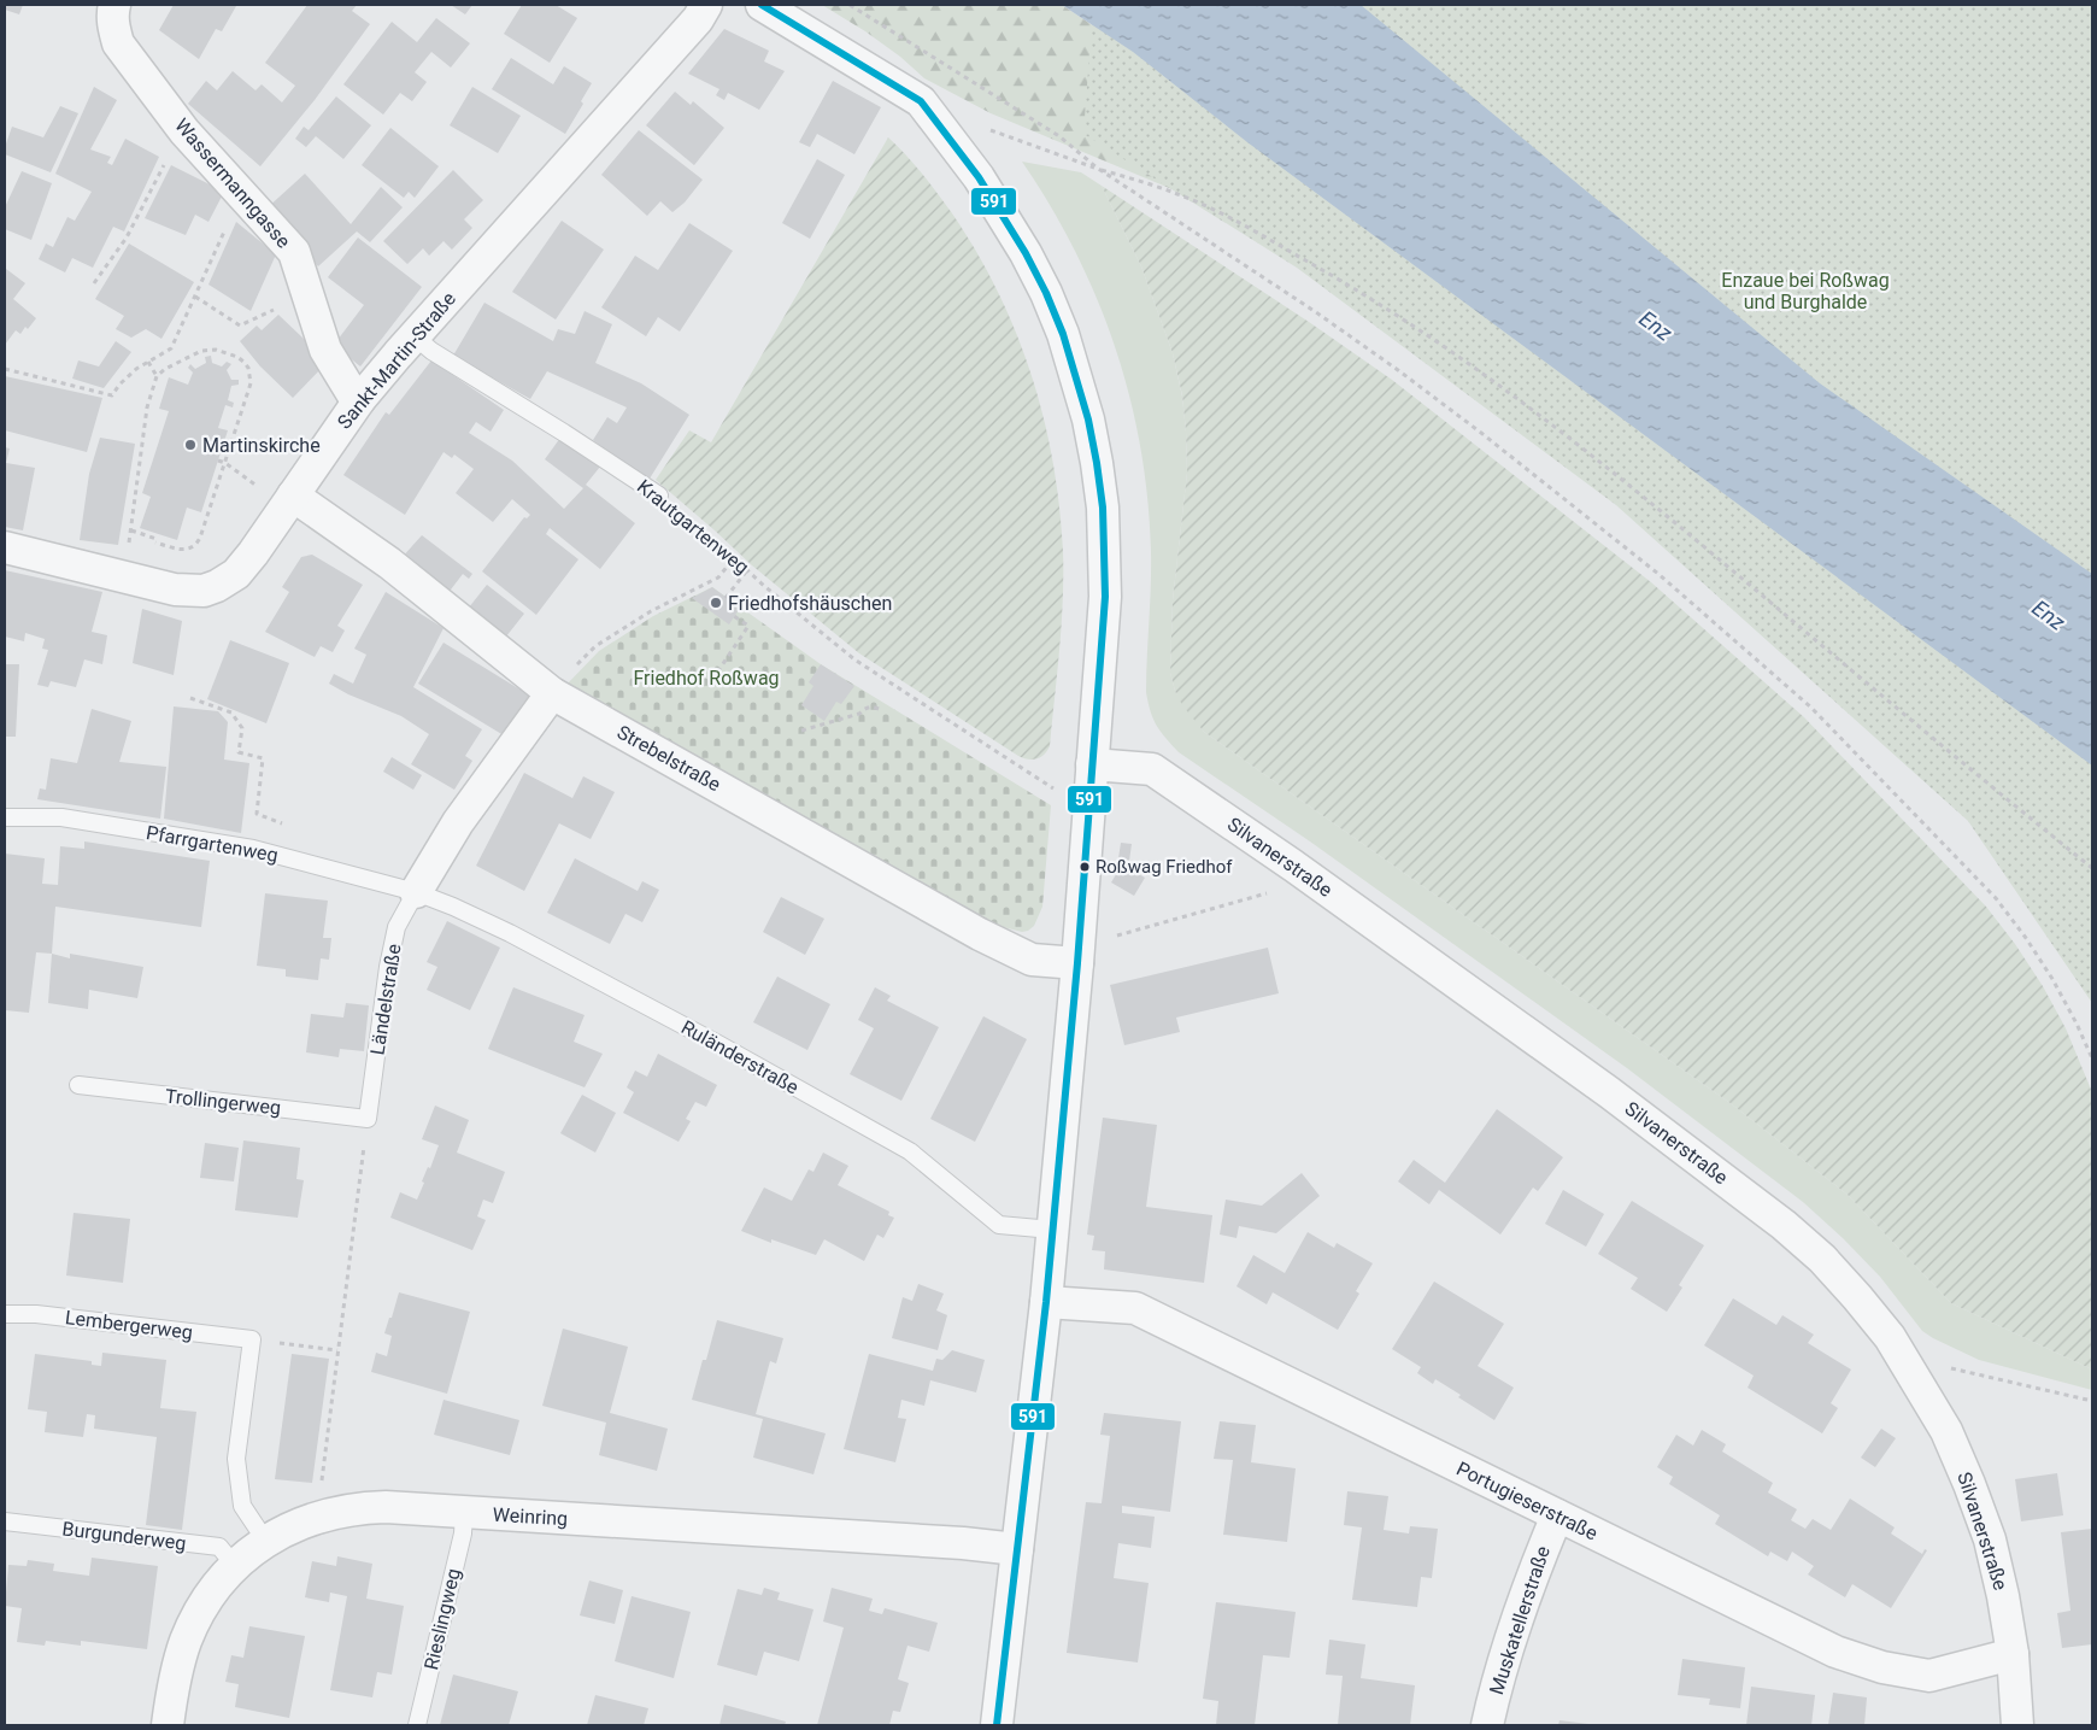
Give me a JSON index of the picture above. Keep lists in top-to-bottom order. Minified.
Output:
{"streets":{"street":["Wassermanngasse","Sankt-Martin-Straße","Strebelstraße","Silvanerstraße","Ländelstraße","Portugieserstraße","Weinring","Muskatellerstraße"],"lane":["Krautgartenweg","Pfarrgartenweg","Ruländerstraße","Trollingerweg","Lembergerweg","Burgunderweg","Rieslingweg"]},"crossings":[["Wassermanngasse","Sankt-Martin-Straße"],["Sankt-Martin-Straße","Krautgartenweg"],["Sankt-Martin-Straße","Strebelstraße"],["Krautgartenweg","Silvanerstraße"],["Strebelstraße","Ländelstraße"],["Pfarrgartenweg","Ländelstraße"],["Pfarrgartenweg","Ruländerstraße"],["Silvanerstraße","Portugieserstraße"],["Ländelstraße","Ruländerstraße"],["Ländelstraße","Trollingerweg"],["Portugieserstraße","Muskatellerstraße"],["Weinring","Burgunderweg"],["Weinring","Rieslingweg"]],"water":["Enz"],"parks":["Enzaue bei Roßwag und Burghalde","Friedhof Roßwag"],"places":["Martinskirche","Friedhofshäuschen","Roßwag Friedhof"],"lines":["transit line 591"]}
